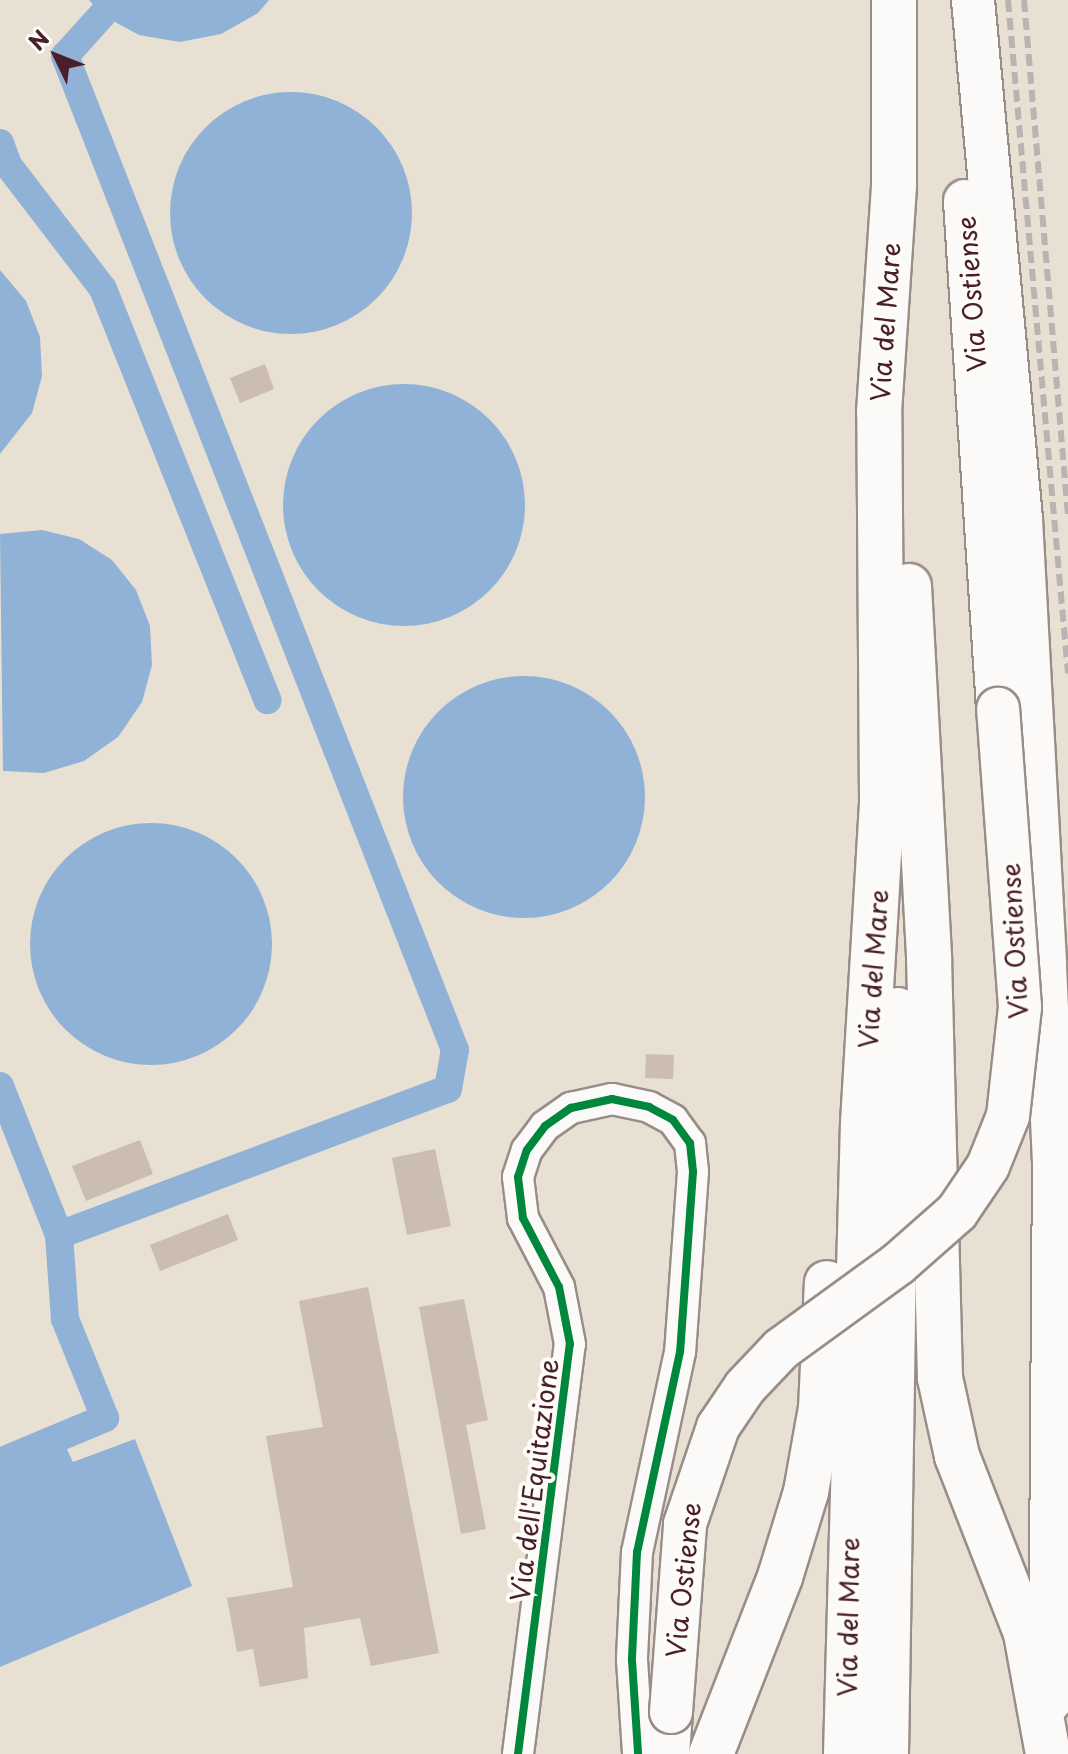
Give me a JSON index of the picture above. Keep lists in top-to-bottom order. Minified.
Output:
{"streets":{"main road":["Via Ostiense","Via del Mare"],"street":["Via dell'Equitazione"]},"crossings":[["Via Ostiense","Via dell'Equitazione"]],"north":"top left"}
